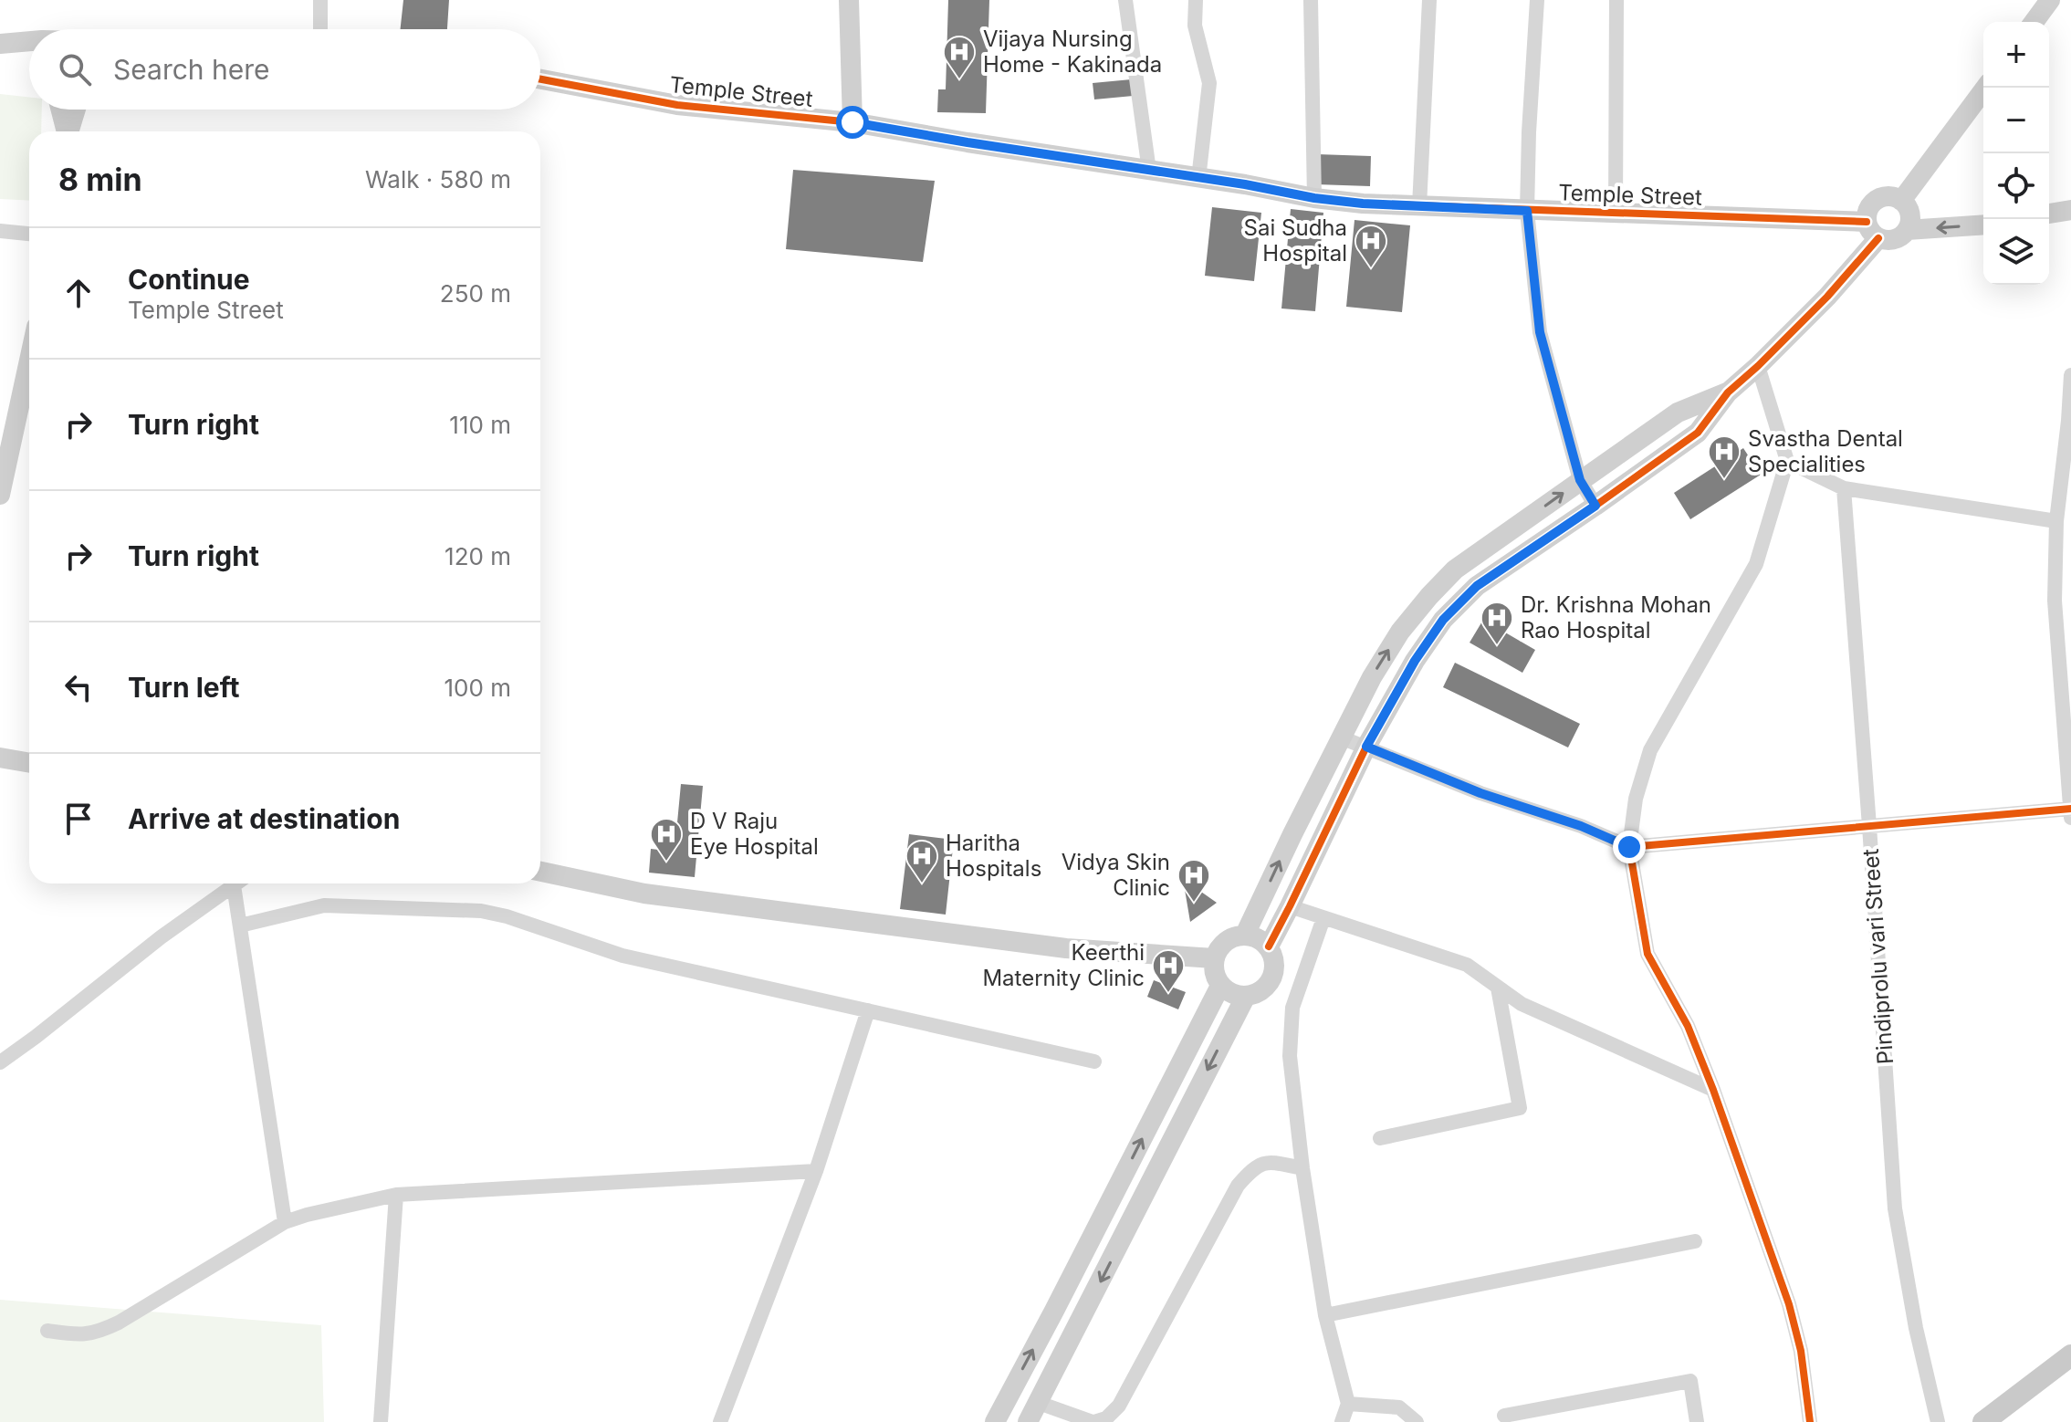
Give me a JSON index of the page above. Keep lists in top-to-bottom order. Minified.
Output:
{"streets":{"street":["Temple Street","Pindiprolu vari Street"]},"places":{"hospital":["Vijaya Nursing Home - Kakinada","Sai Sudha Hospital","Svastha Dental Specialities","Dr. Krishna Mohan Rao Hospital","D V Raju Eye Hospital","Haritha Hospitals","Vidya Skin Clinic","Keerthi Maternity Clinic"]},"page":{"map_buttons":["+","−"],"search":"Search here","heading":["8 min","Walk · 580 m"],"list":[["Continue","Temple Street","250 m"],["Turn right","110 m"],["Turn right","120 m"],["Turn left","100 m"],"Arrive at destination"]}}
